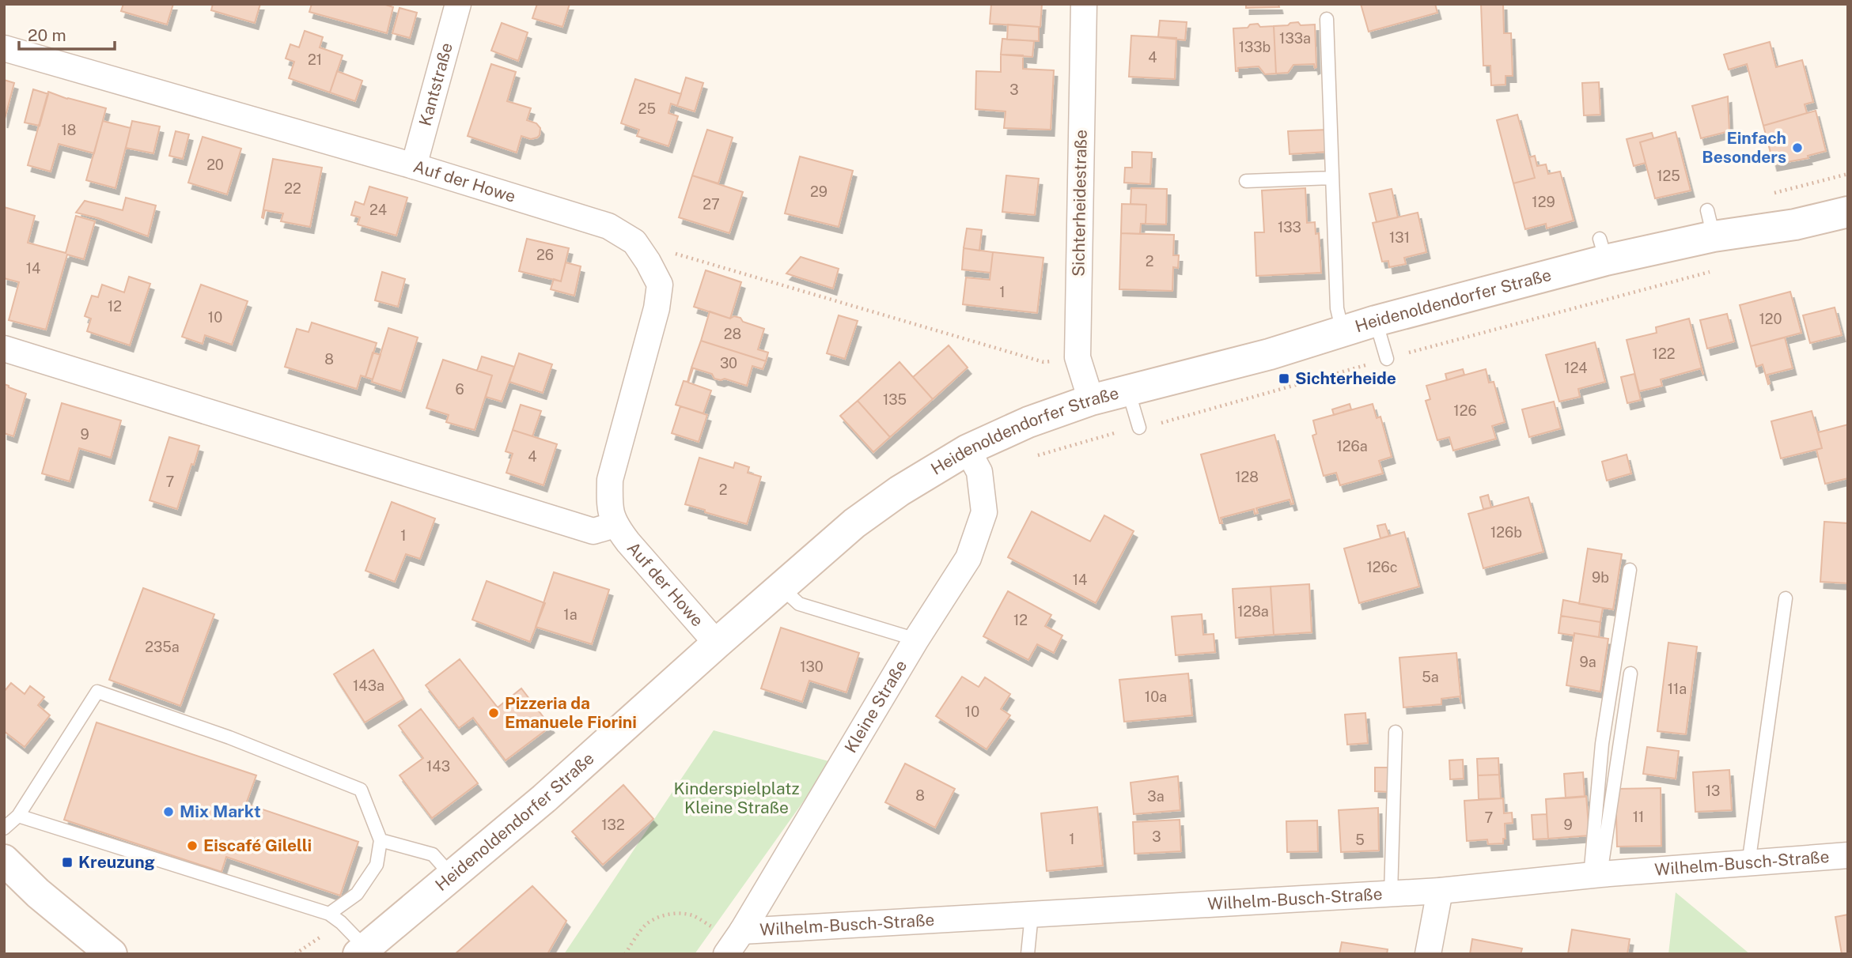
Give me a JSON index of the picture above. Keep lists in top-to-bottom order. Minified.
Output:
{"streets":{"street":["Kantstraße","Auf der Howe","Sichterheidestraße","Heidenoldendorfer Straße","Kleine Straße","Wilhelm-Busch-Straße"]},"crossings":[["Kantstraße","Auf der Howe"],["Auf der Howe","Heidenoldendorfer Straße"],["Sichterheidestraße","Heidenoldendorfer Straße"],["Heidenoldendorfer Straße","Kleine Straße"],["Kleine Straße","Wilhelm-Busch-Straße"]],"parks":["Kinderspielplatz Kleine Straße"],"places":{"other":["Einfach Besonders","Pizzeria da Emanuele Fiorini","Mix Markt","Eiscafé Gilelli"],"transit":["Sichterheide","Kreuzung"]},"house_numbers":["133a","133b","4","21","3","25","18","20","125","22","29","129","27","24","133","131","26","2","14","1","12","10","120","28","122","8","30","124","6","135","126","9","126a","4","128","7","2","126b","1","126c","9b","14","128a","1a","12","235a","9a","130","5a","143a","11a","10a","10","143","13","8","3a","11","7","132","9","3","1","5"],"scale_bar":"20 m"}
